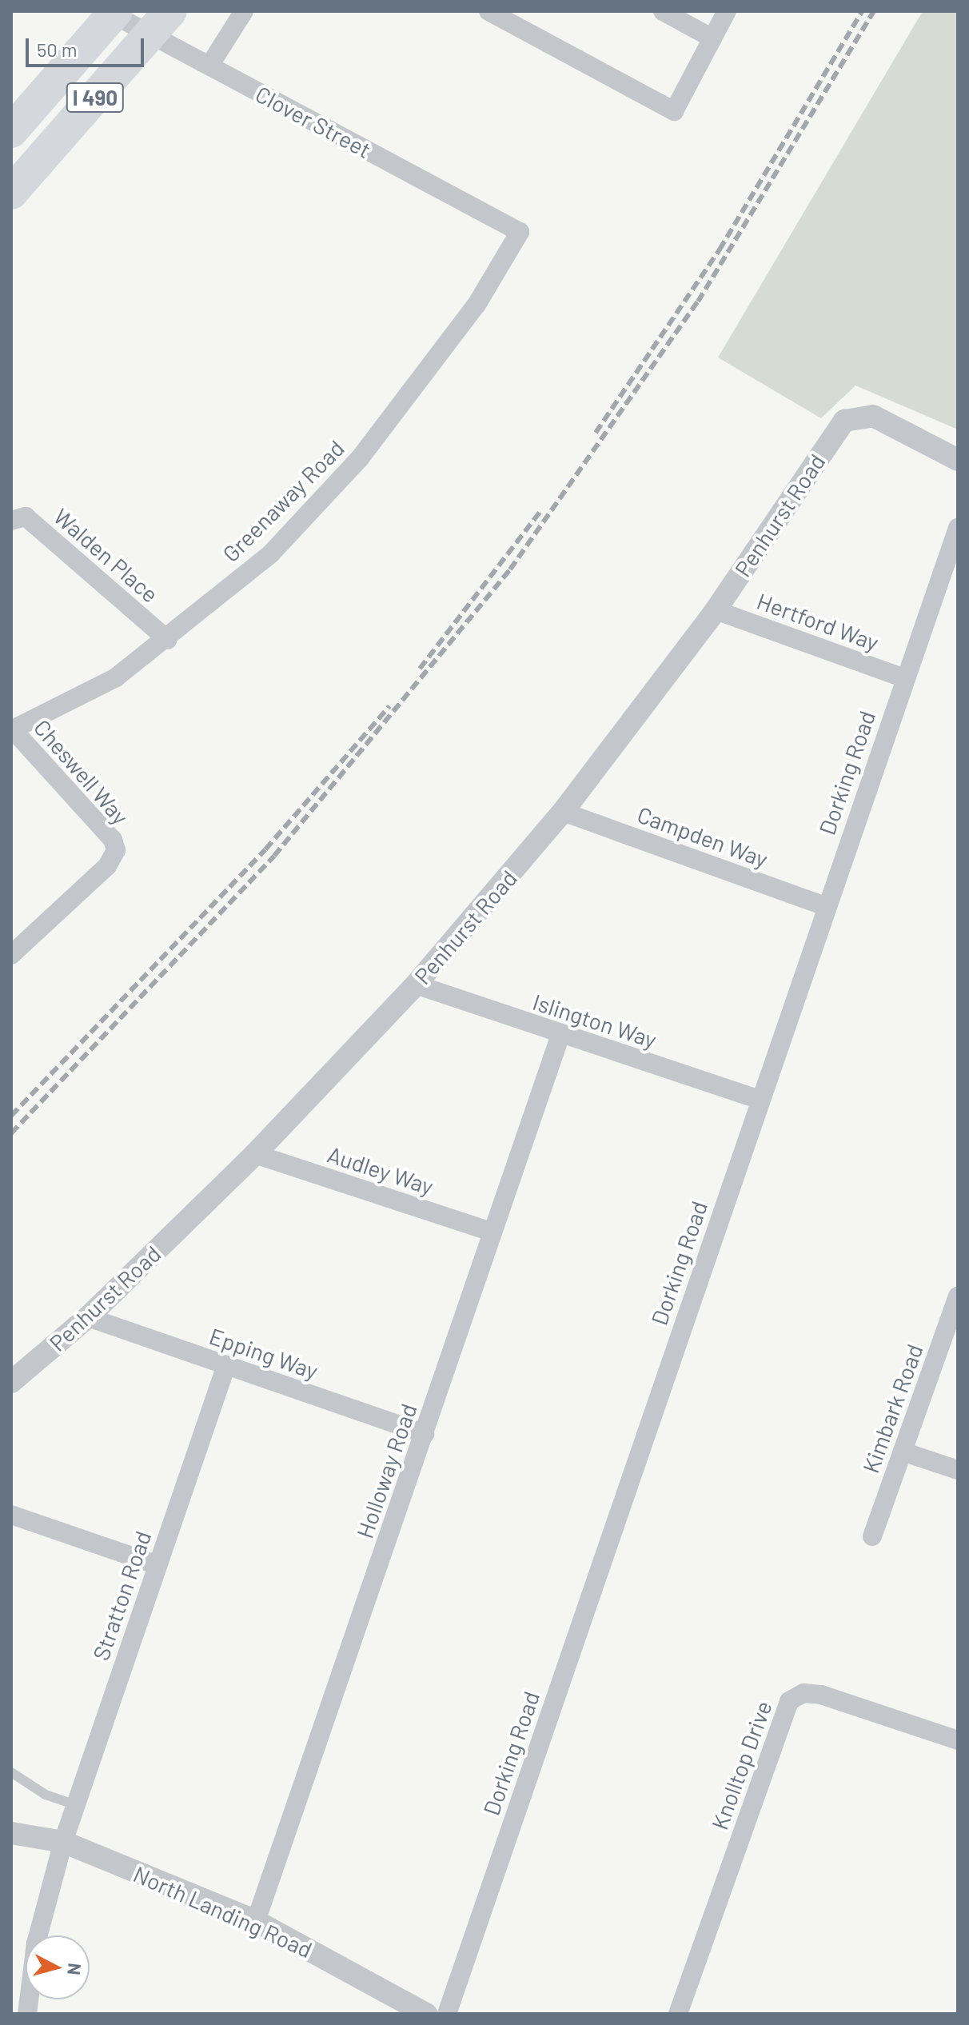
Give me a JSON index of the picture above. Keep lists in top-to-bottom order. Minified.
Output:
{"streets":{"highway":["I 490"],"street":["Clover Street","Greenaway Road","Penhurst Road","Walden Place","Hertford Way","Cheswell Way","Dorking Road","Campden Way","Islington Way","Audley Way","Epping Way","Kimbark Road","Holloway Road","Stratton Road","Knolltop Drive","North Landing Road"]},"crossings":[["Clover Street","Greenaway Road"],["Greenaway Road","Walden Place"],["Greenaway Road","Cheswell Way"],["Penhurst Road","Hertford Way"],["Penhurst Road","Campden Way"],["Penhurst Road","Islington Way"],["Penhurst Road","Audley Way"],["Penhurst Road","Epping Way"],["Hertford Way","Dorking Road"],["Dorking Road","Campden Way"],["Dorking Road","Islington Way"],["Islington Way","Holloway Road"],["Audley Way","Holloway Road"],["Epping Way","Holloway Road"],["Epping Way","Stratton Road"],["Holloway Road","North Landing Road"],["Stratton Road","North Landing Road"]],"scale_bar":"50 m","north":"right"}
